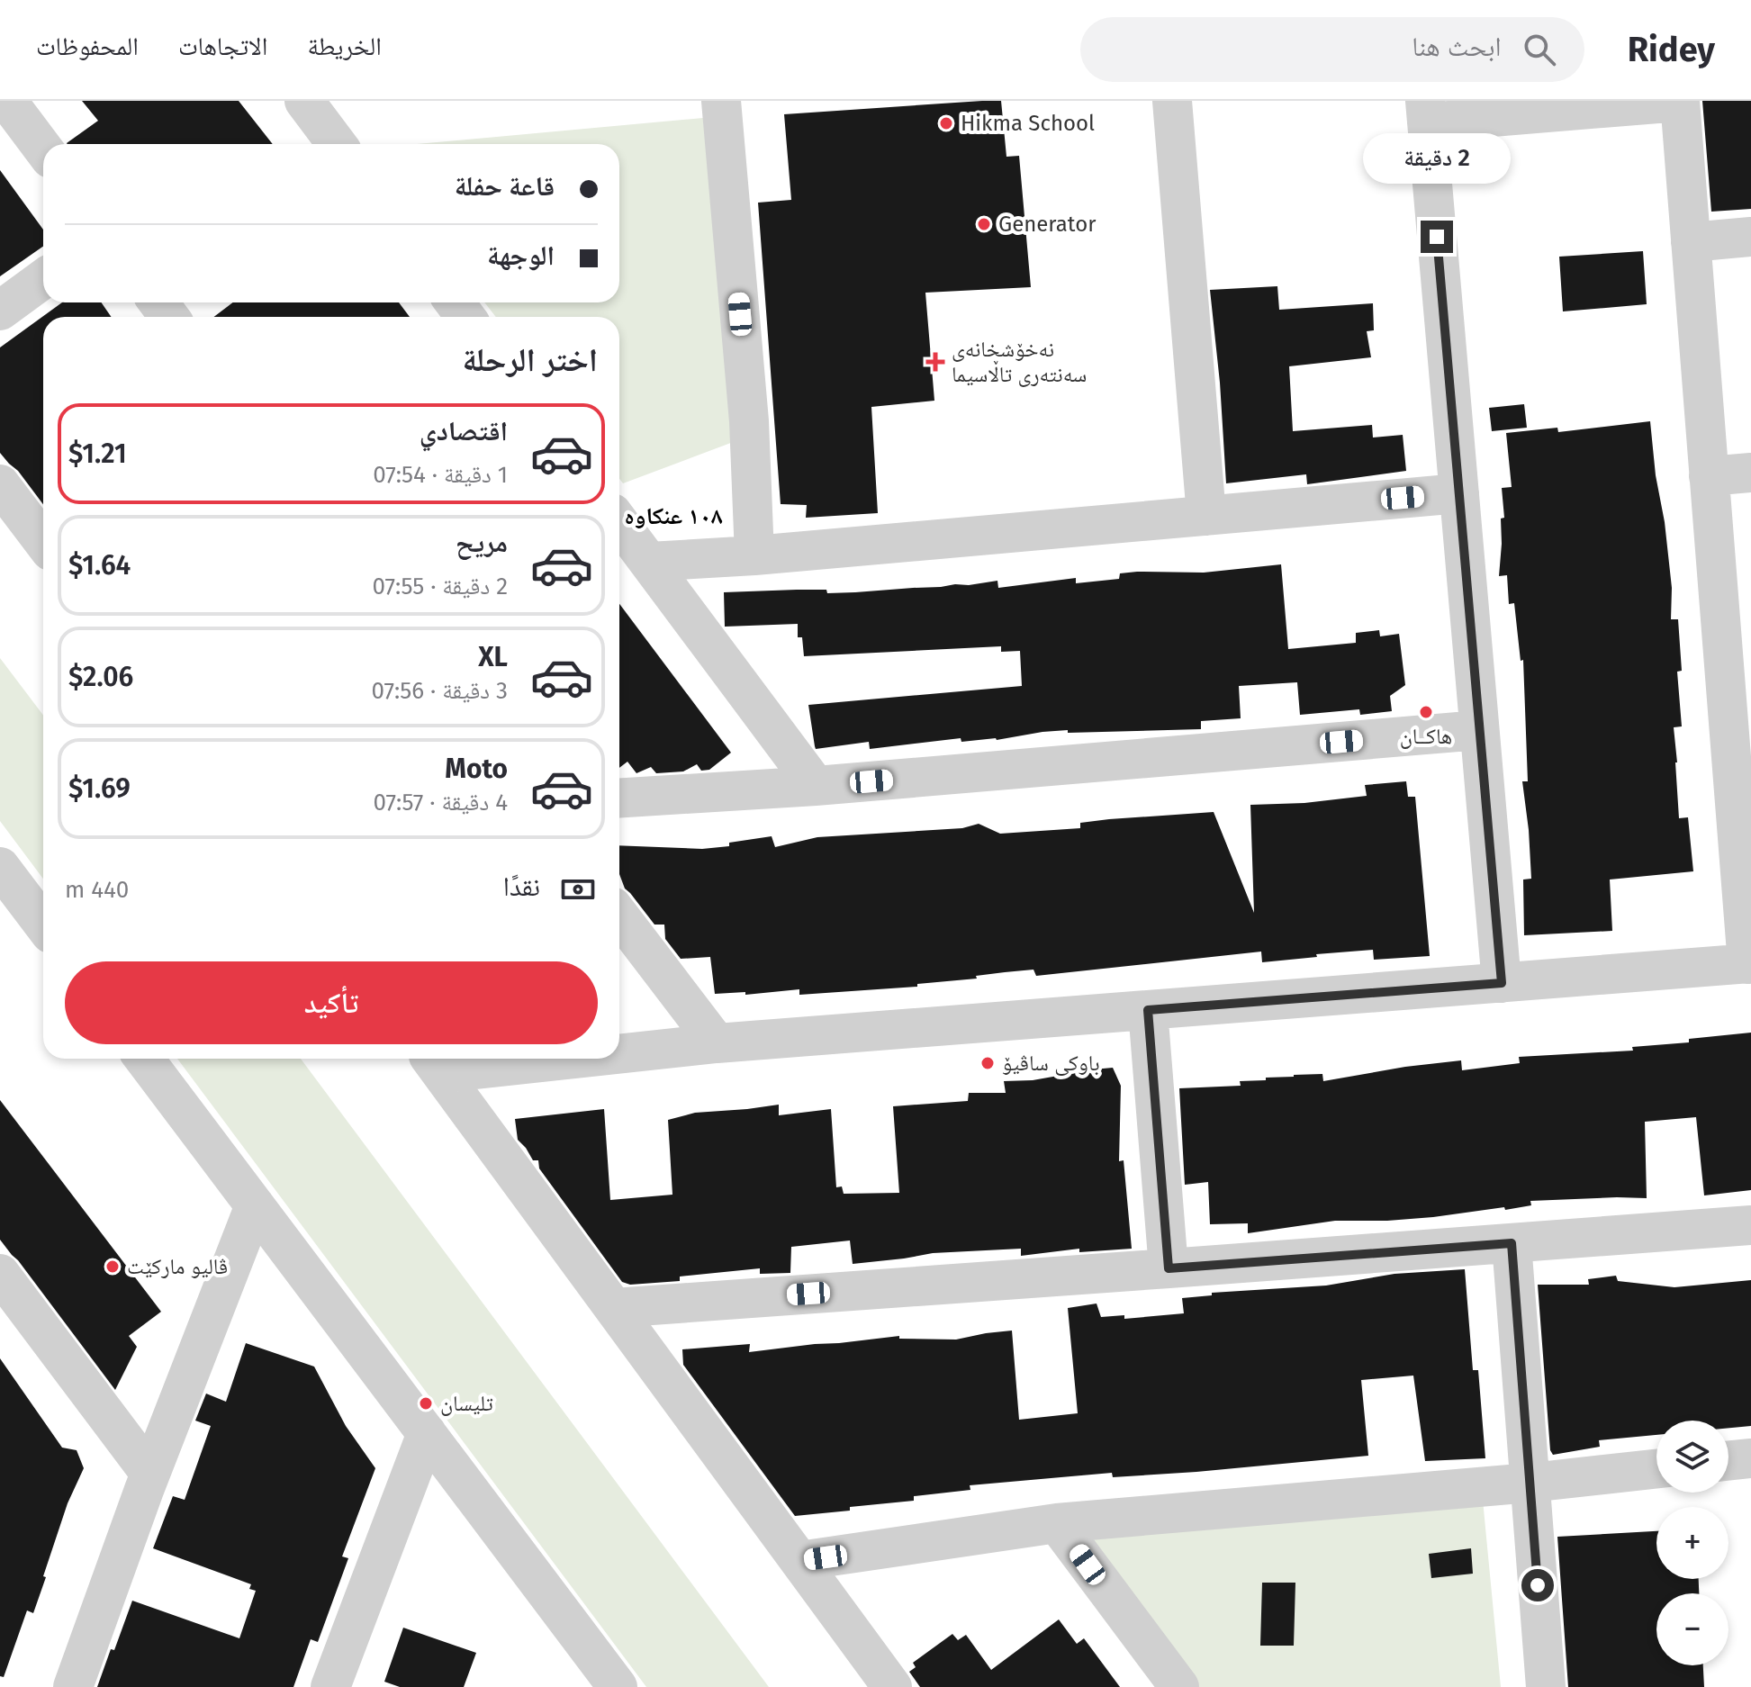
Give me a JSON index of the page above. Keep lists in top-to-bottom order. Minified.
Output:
{"districts":["١٠٨ عنکاوە"],"places":{"other":["Hikma School","Generator","هاكــان","باوکی ساڤیۆ","ڤالیو مارکێت","تليسان"],"health":["نەخۆشخانەی سەنتەری تاڵاسیما"]},"page":{"header":"Ridey","search":"ابحث هنا","nav":["الخريطة","الاتجاهات","المحفوظات"],"bubble":"2 دقيقة","banner":["قاعة حفلة","الوجهة"],"heading":"اختر الرحلة","list":[{"name":"اقتصادي","note":"1 دقيقة · 07:54","value":"$1.21"},{"name":"مريح","note":"2 دقيقة · 07:55","value":"$1.64"},{"name":"XL","note":"3 دقيقة · 07:56","value":"$2.06"},{"name":"Moto","note":"4 دقيقة · 07:57","value":"$1.69"}],"pay":["نقدًا","440 m"],"buttons":"تأكيد","map_buttons":["+","−"]}}
